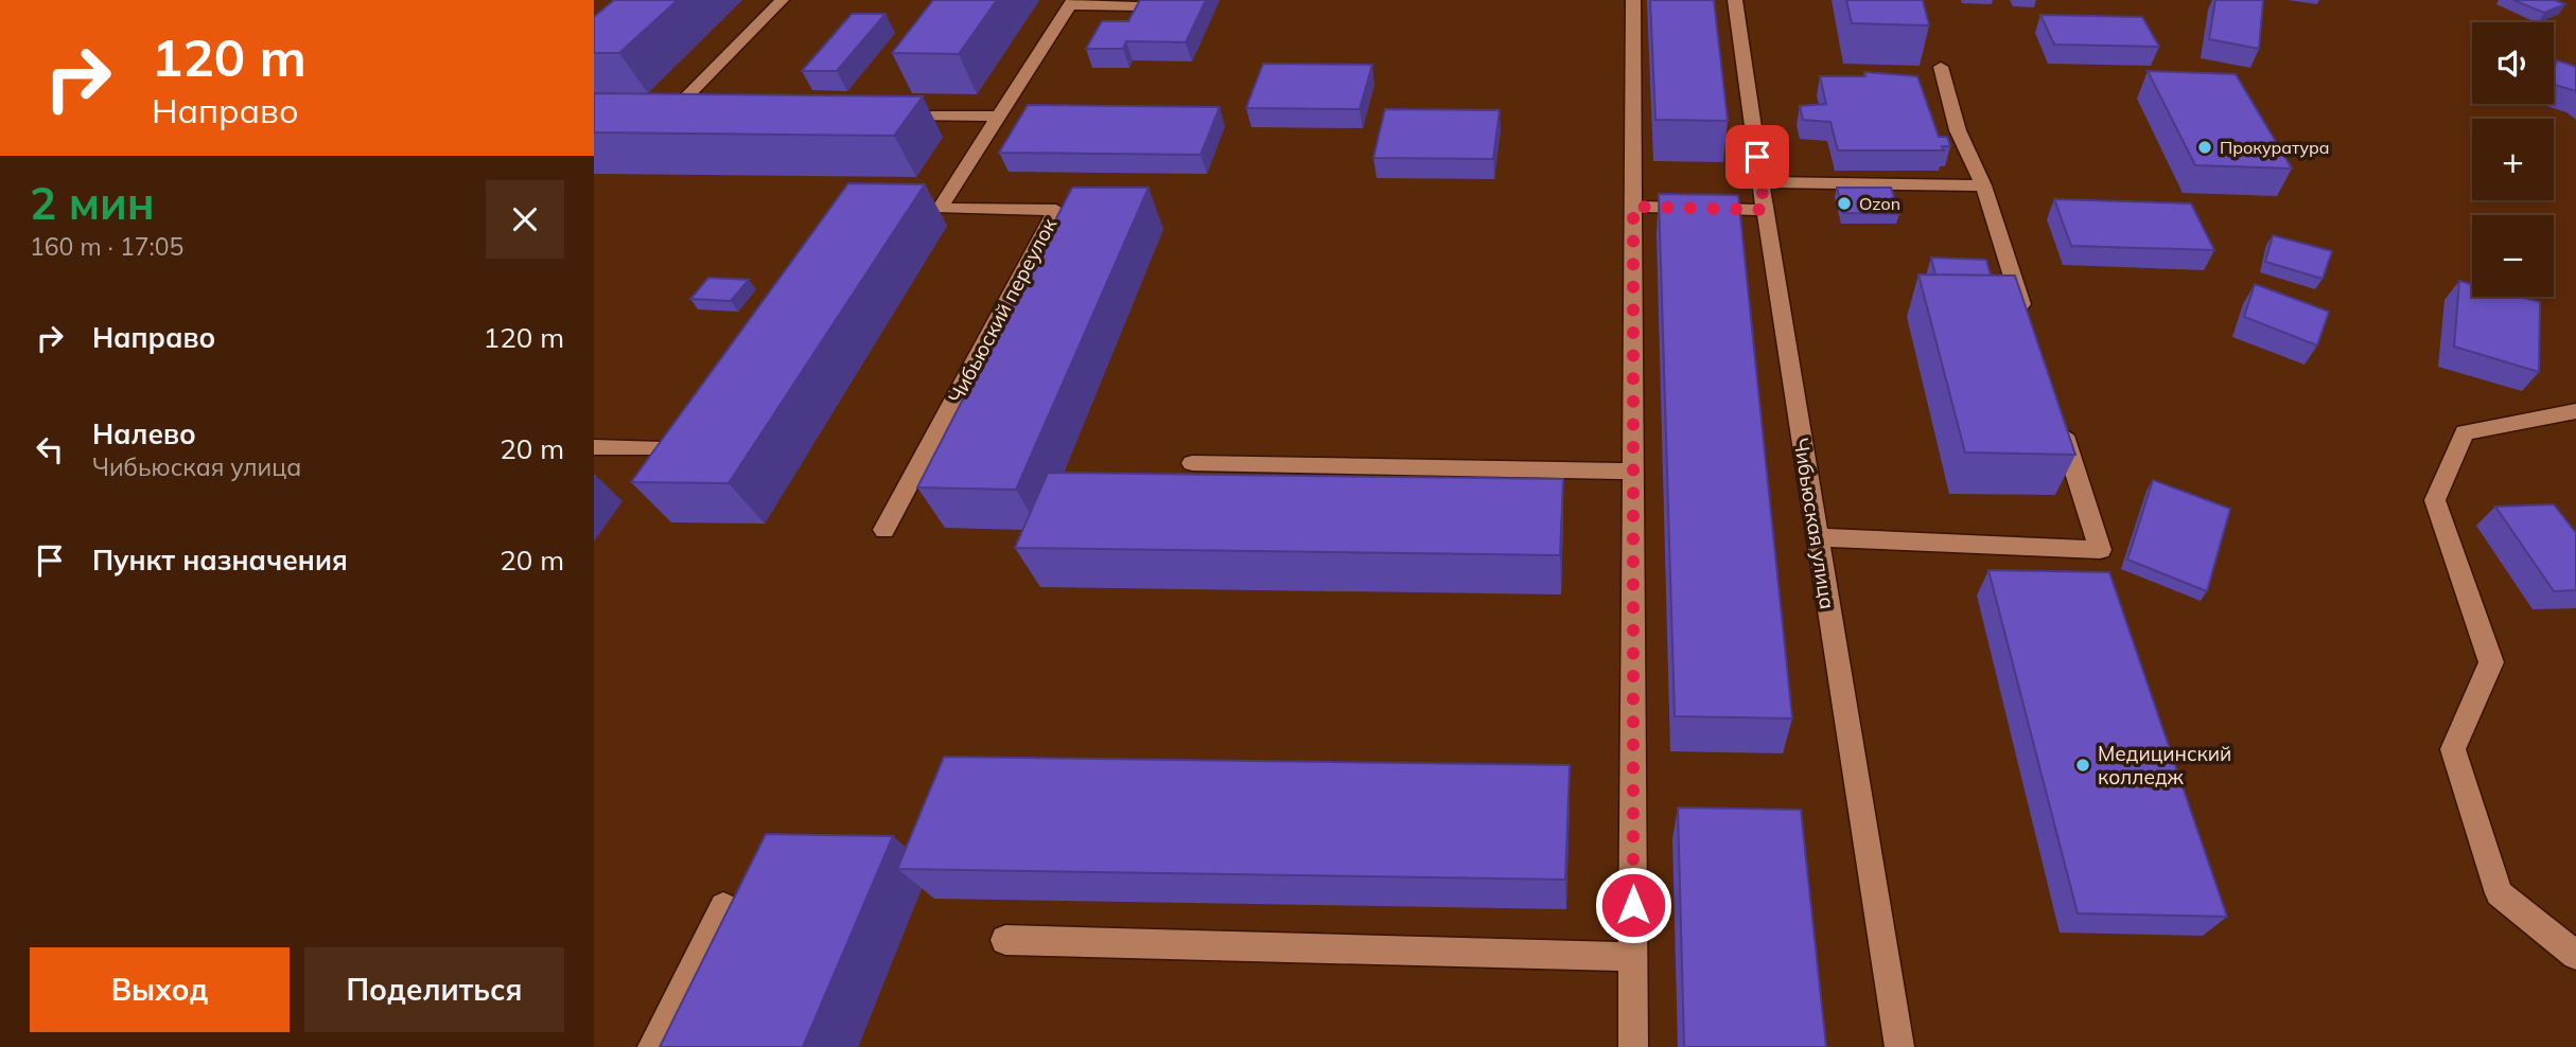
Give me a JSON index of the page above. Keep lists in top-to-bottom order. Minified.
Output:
{"streets":{"street":["Чибьюский переулок","Чибьюская улица"]},"places":["Прокуратура","Ozon","Медицинский колледж"],"page":{"turn":["120 m","Направо"],"map_buttons":["+","−"],"heading":["2 мин","160 m · 17:05"],"list":[{"name":"Направо","value":"120 m"},{"name":"Налево","note":"Чибьюская улица","value":"20 m"},{"name":"Пункт назначения","value":"20 m"}],"buttons":["Выход","Поделиться"]}}
